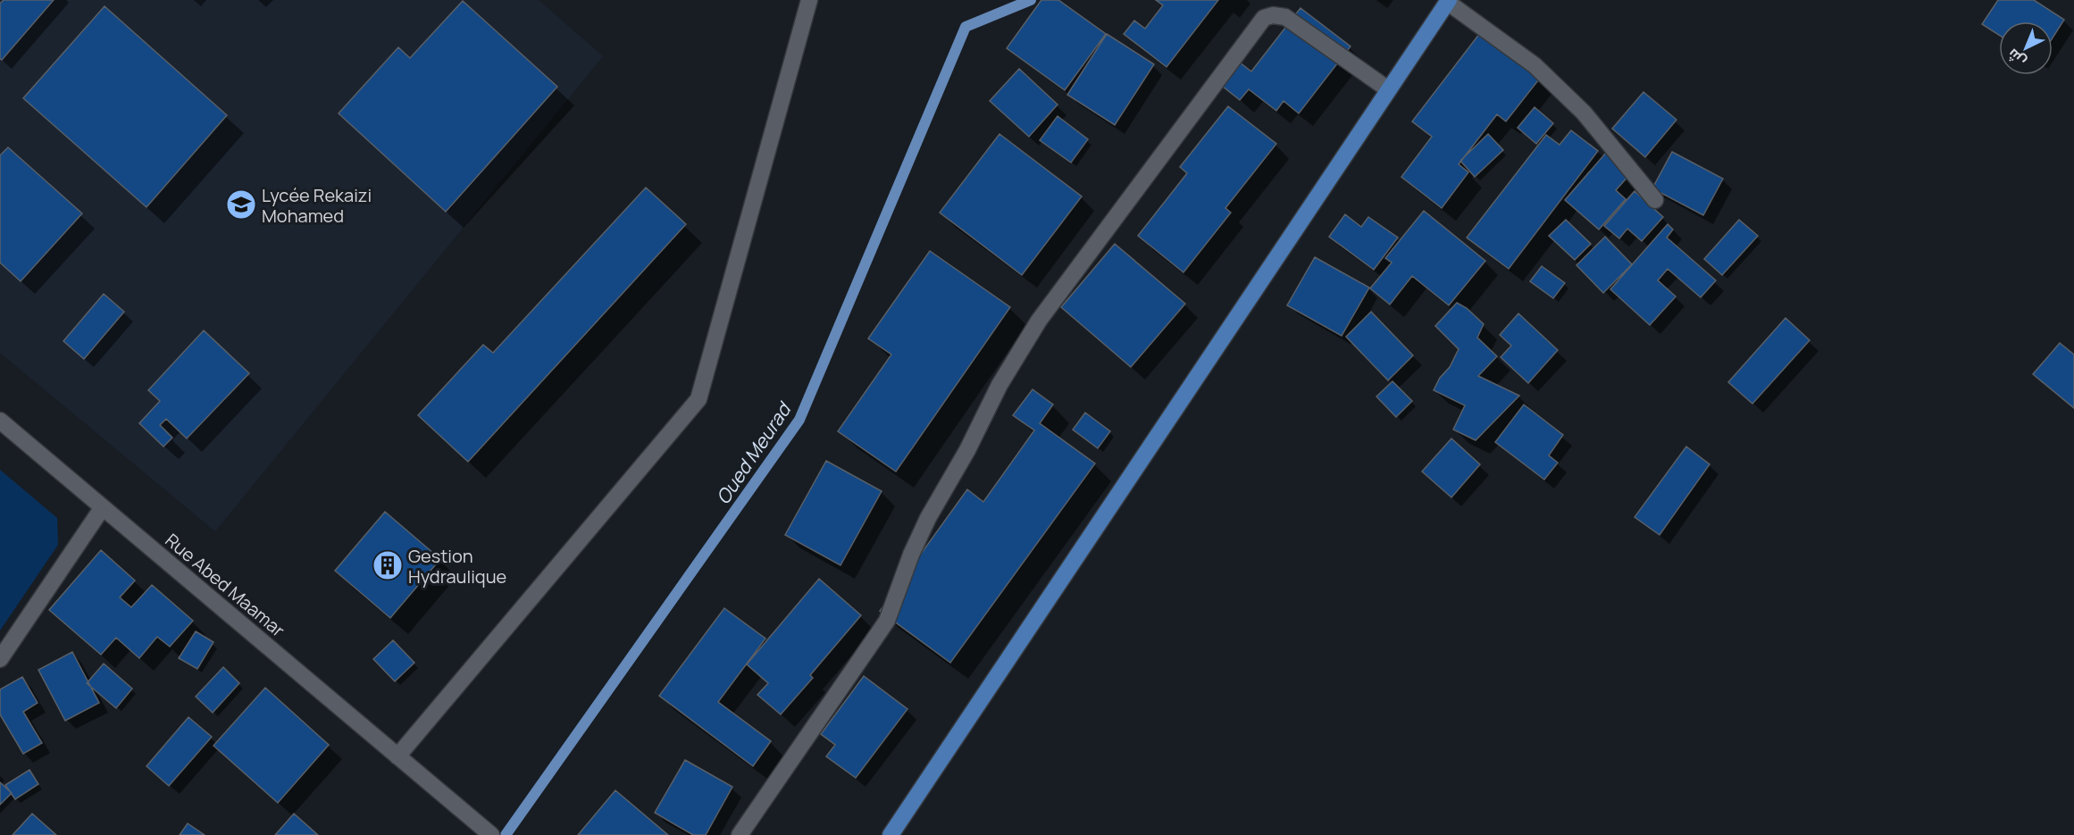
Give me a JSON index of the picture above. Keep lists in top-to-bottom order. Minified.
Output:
{"streets":{"street":["Rue Abed Maamar"]},"water":["Oued Meurad"],"places":{"school or university":["Lycée Rekaizi Mohamed"],"building":["Gestion Hydraulique"]},"north":"bottom left"}
